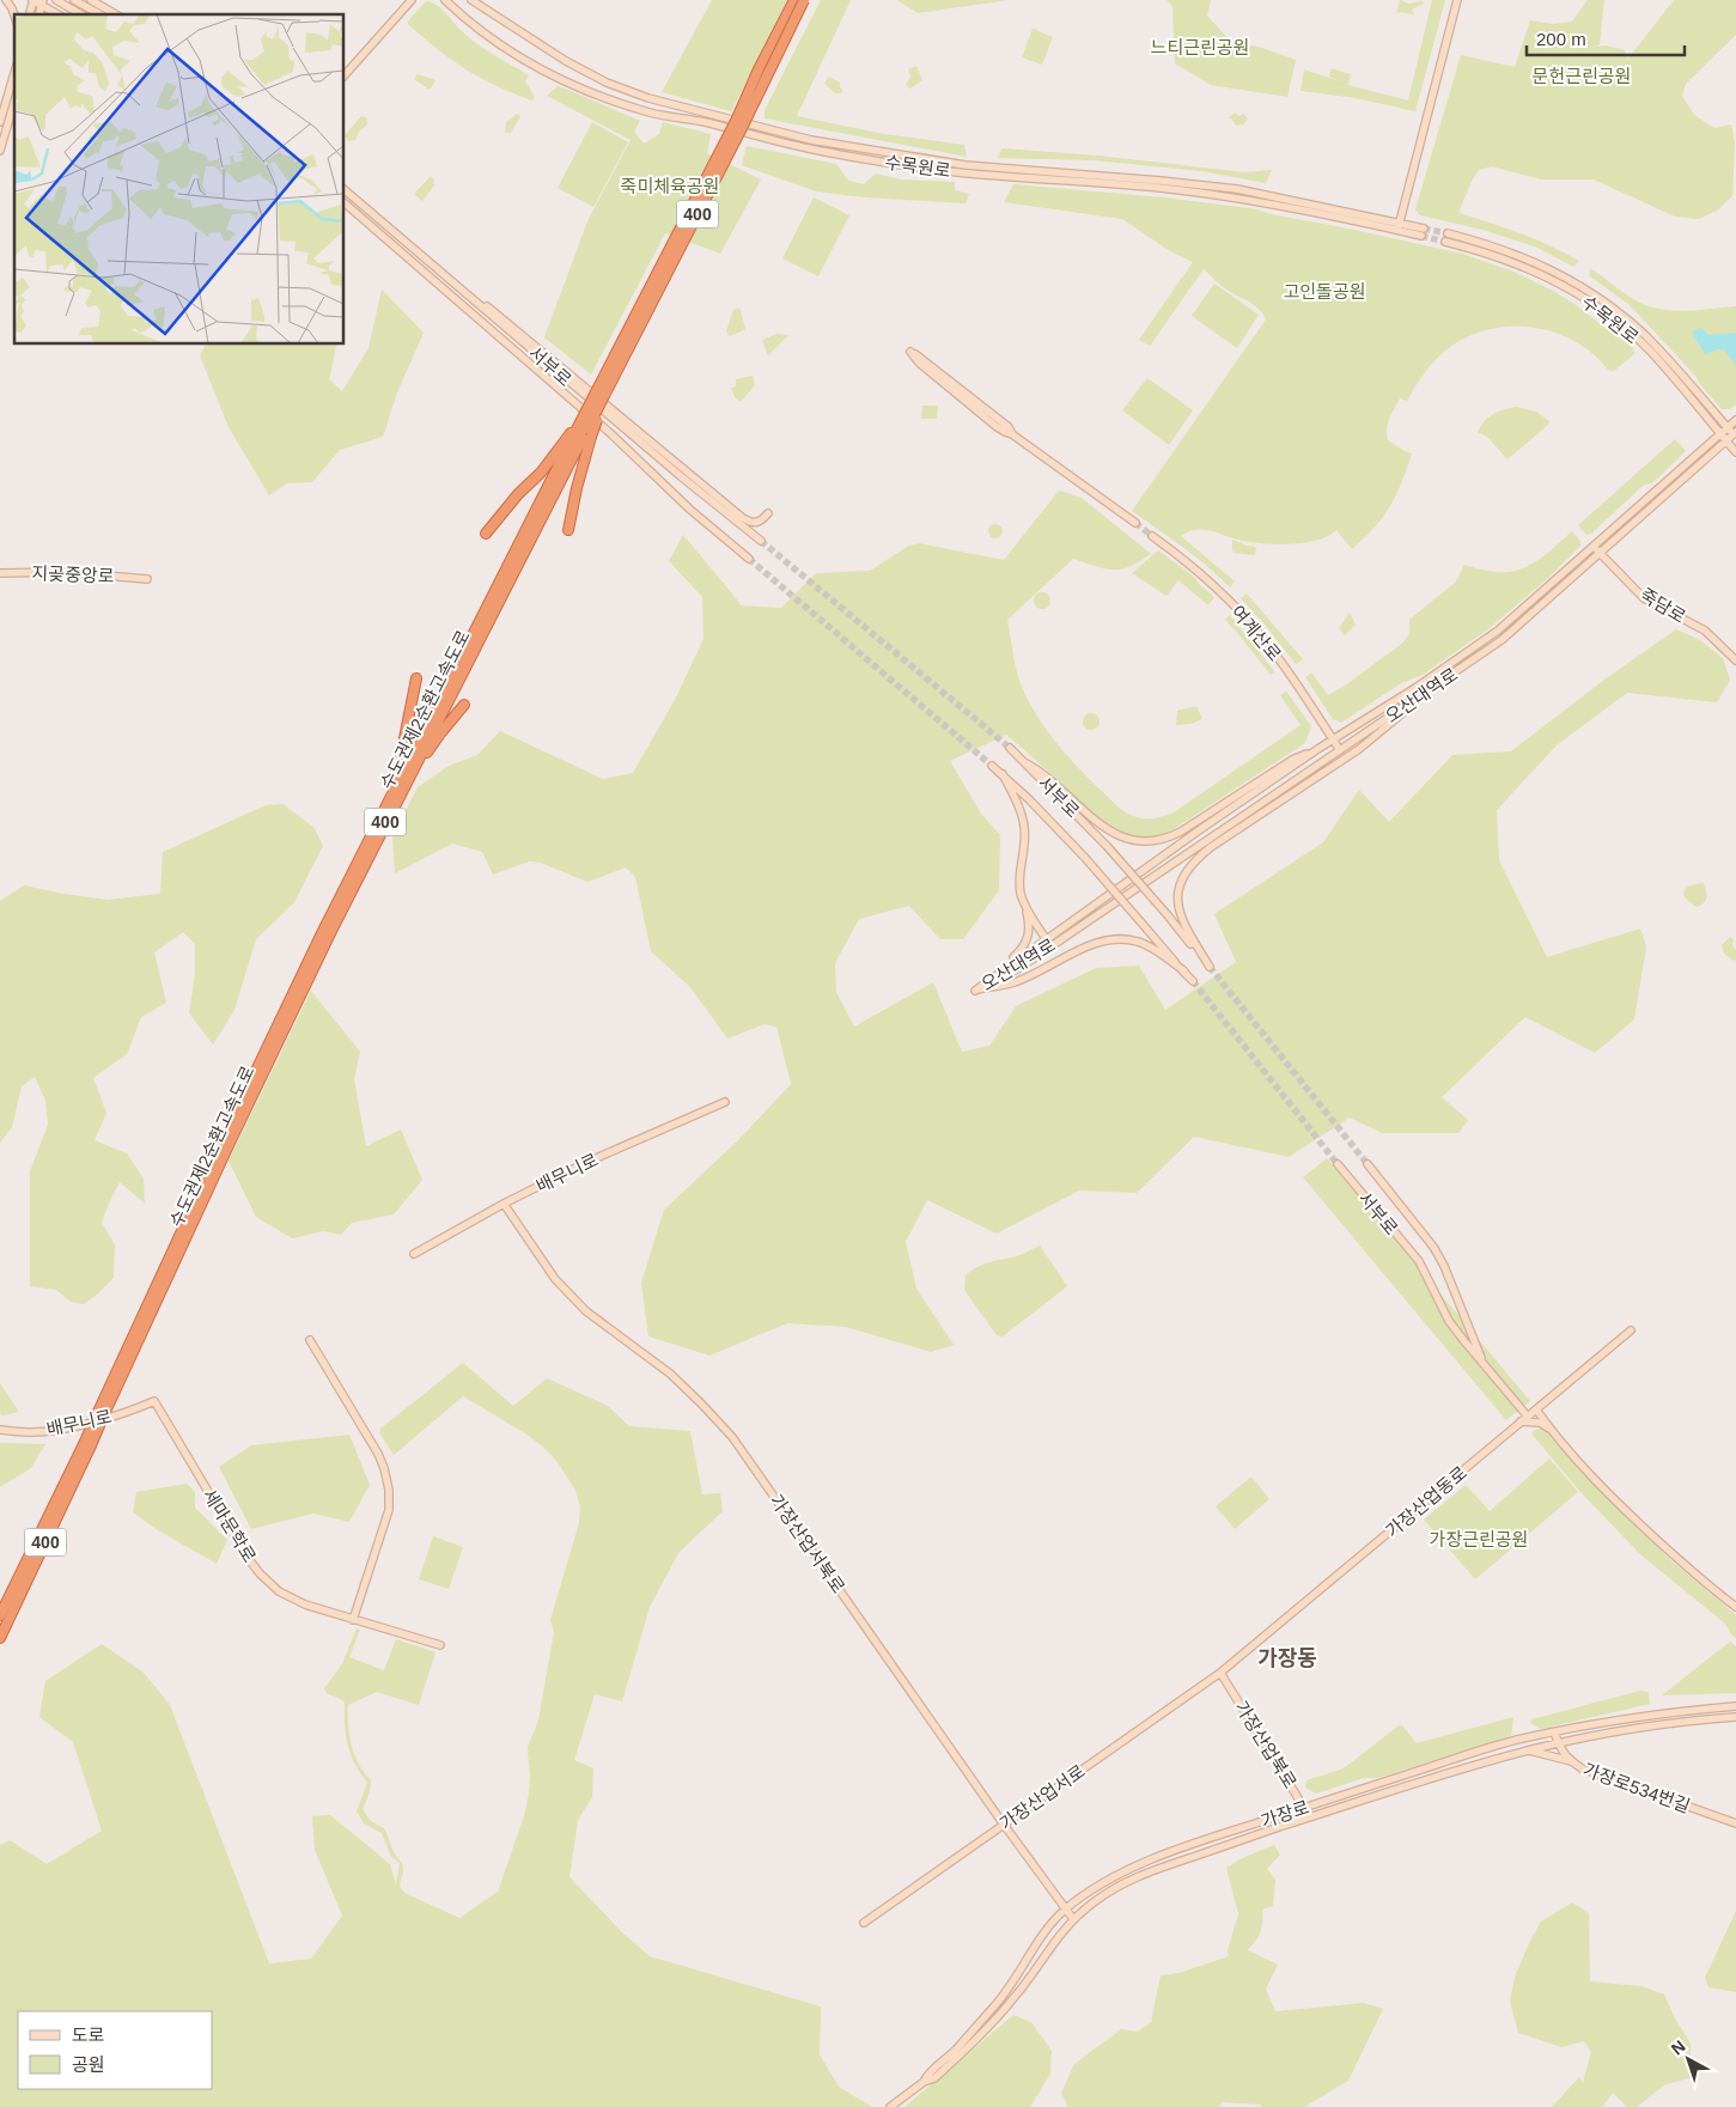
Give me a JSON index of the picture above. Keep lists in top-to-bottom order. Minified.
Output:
{"streets":{"highway":["400","수도권제2순환고속도로"],"main road":["수목원로","서부로","지곶중앙로","죽담로","여계산로","오산대역로","배무니로","가장산업동로","세마문학로","가장산업서북로","가장산업북로","가장로534번길","가장산업서로","가장로"]},"crossings":[["수목원로","오산대역로"],["400","수도권제2순환고속도로"],["서부로","오산대역로"],["죽담로","오산대역로"],["여계산로","오산대역로"],["배무니로","세마문학로"],["배무니로","가장산업서북로"],["가장산업동로","가장산업북로"],["가장산업동로","가장산업서로"],["가장산업서북로","가장산업서로"],["가장산업서북로","가장로"],["가장산업북로","가장산업서로"],["가장산업북로","가장로"],["가장로534번길","가장로"]],"districts":["가장동"],"parks":["느티근린공원","문헌근린공원","죽미체육공원","고인돌공원","가장근린공원"],"legend":["도로","공원"],"scale_bar":"200 m","north":"top left"}
